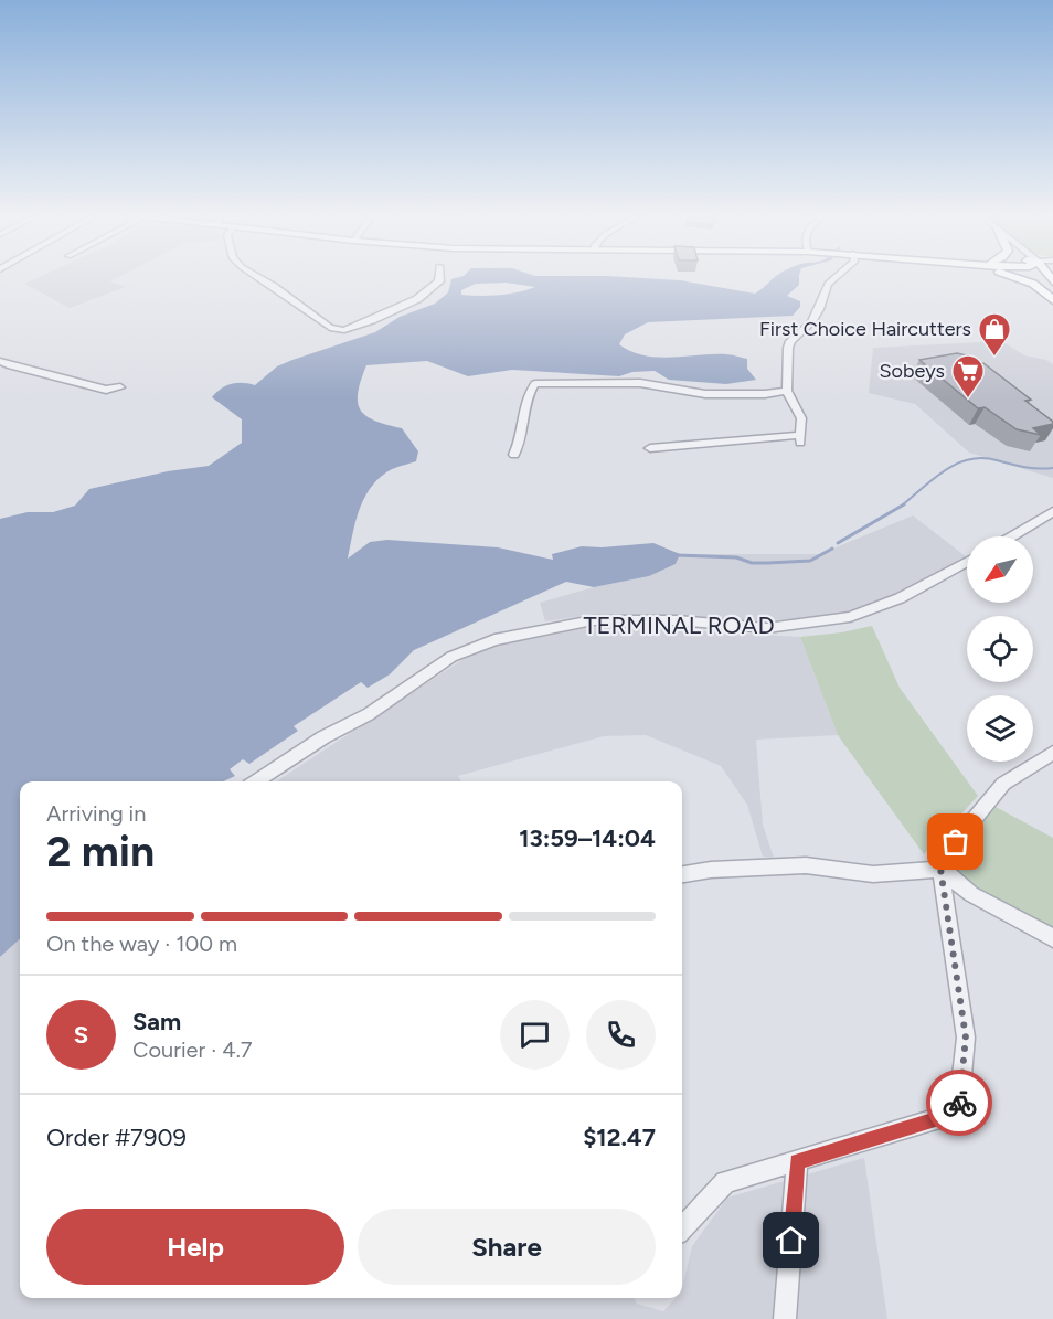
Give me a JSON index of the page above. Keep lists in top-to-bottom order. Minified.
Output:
{"streets":{"street":["TERMINAL ROAD"]},"places":{"shop":["First Choice Haircutters"],"supermarket":["Sobeys"]},"north":"bottom left","page":{"heading":["2 min","Arriving in","13:59–14:04"],"panel":["Sam","Courier · 4.7","Order #7909","$12.47"],"bar":"On the way · 100 m","round":"S","buttons":["Help","Share"]}}
